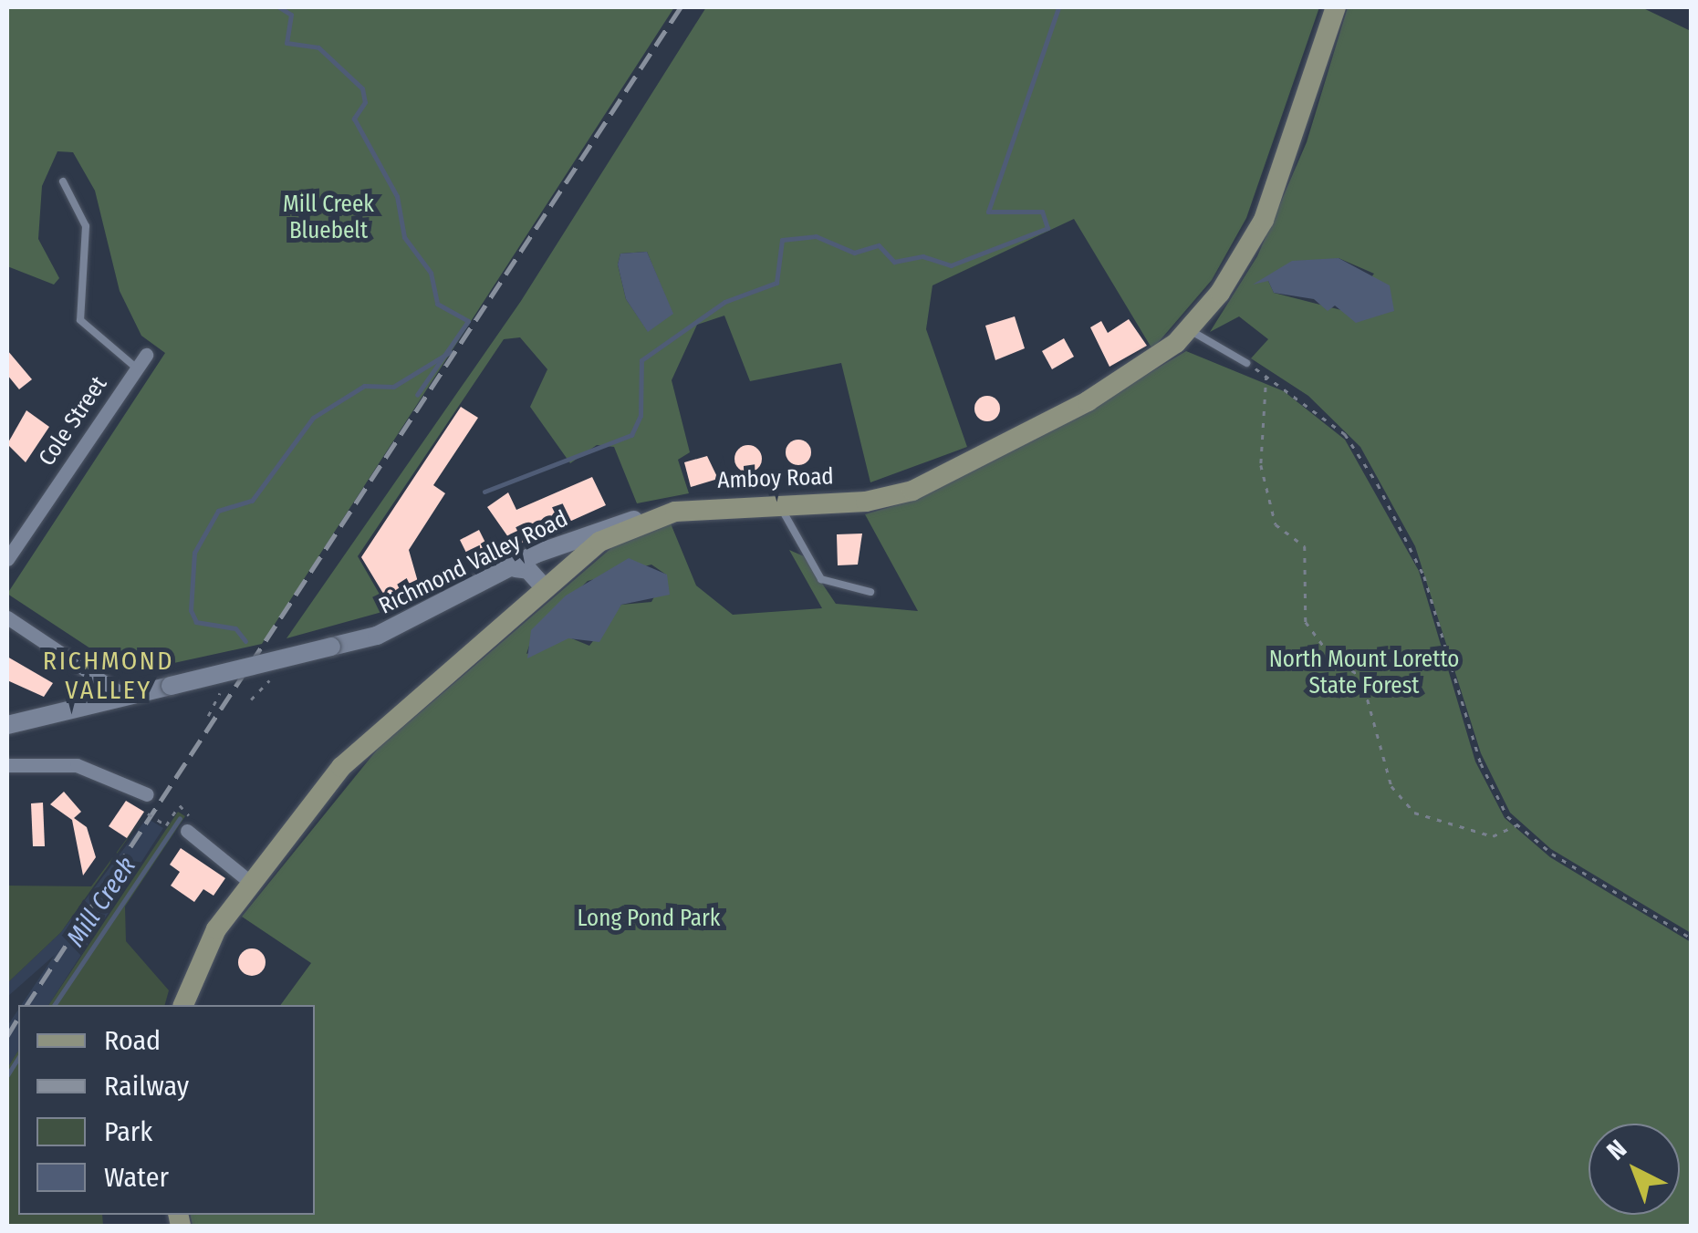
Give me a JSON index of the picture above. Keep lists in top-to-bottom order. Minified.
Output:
{"streets":{"main road":["Amboy Road"],"street":["Cole Street","Richmond Valley Road"]},"crossings":[["Amboy Road","Richmond Valley Road"]],"districts":["RICHMOND VALLEY"],"water":["Mill Creek"],"parks":["Mill Creek Bluebelt","North Mount Loretto State Forest","Long Pond Park"],"legend":["Road","Railway","Park","Water"],"north":"top left"}
